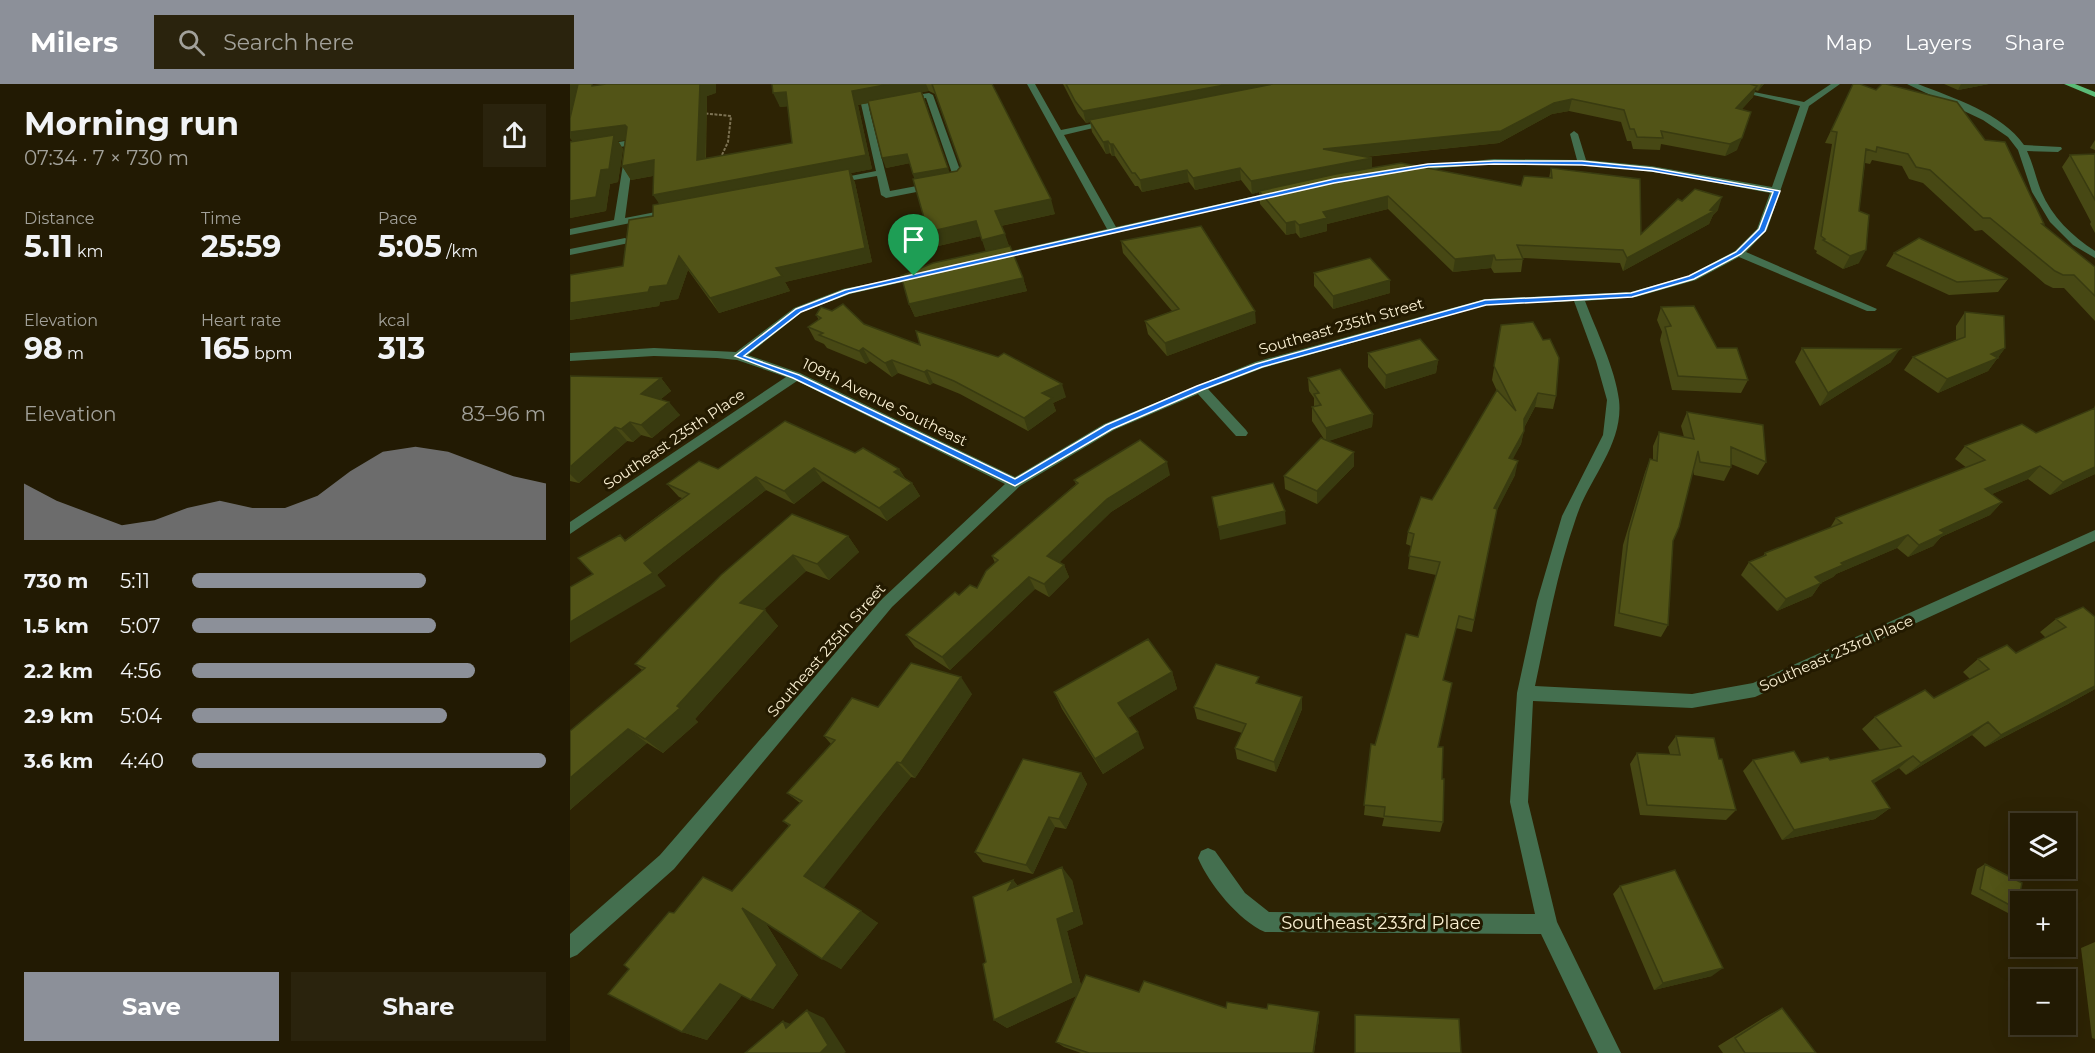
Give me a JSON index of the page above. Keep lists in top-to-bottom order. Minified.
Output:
{"streets":{"street":["Southeast 235th Street","109th Avenue Southeast","Southeast 235th Place","Southeast 233rd Place"]},"crossings":[["Southeast 235th Street","109th Avenue Southeast"],["109th Avenue Southeast","Southeast 235th Place"]],"page":{"header":"Milers","search":"Search here","nav":["Map","Layers","Share"],"heading":["Morning run","07:34 · 7 × 730 m"],"stats":[["Distance","5.11 km"],["Time","25:59"],["Pace","5:05 /km"],["Elevation","98 m"],["Heart rate","165 bpm"],["kcal","313"]],"chart":["Elevation","83–96 m"],"list":[{"name":"730 m","note":"5:11"},{"name":"1.5 km","note":"5:07"},{"name":"2.2 km","note":"4:56"},{"name":"2.9 km","note":"5:04"},{"name":"3.6 km","note":"4:40"}],"map_buttons":["+","−"],"buttons":["Save","Share"]}}
